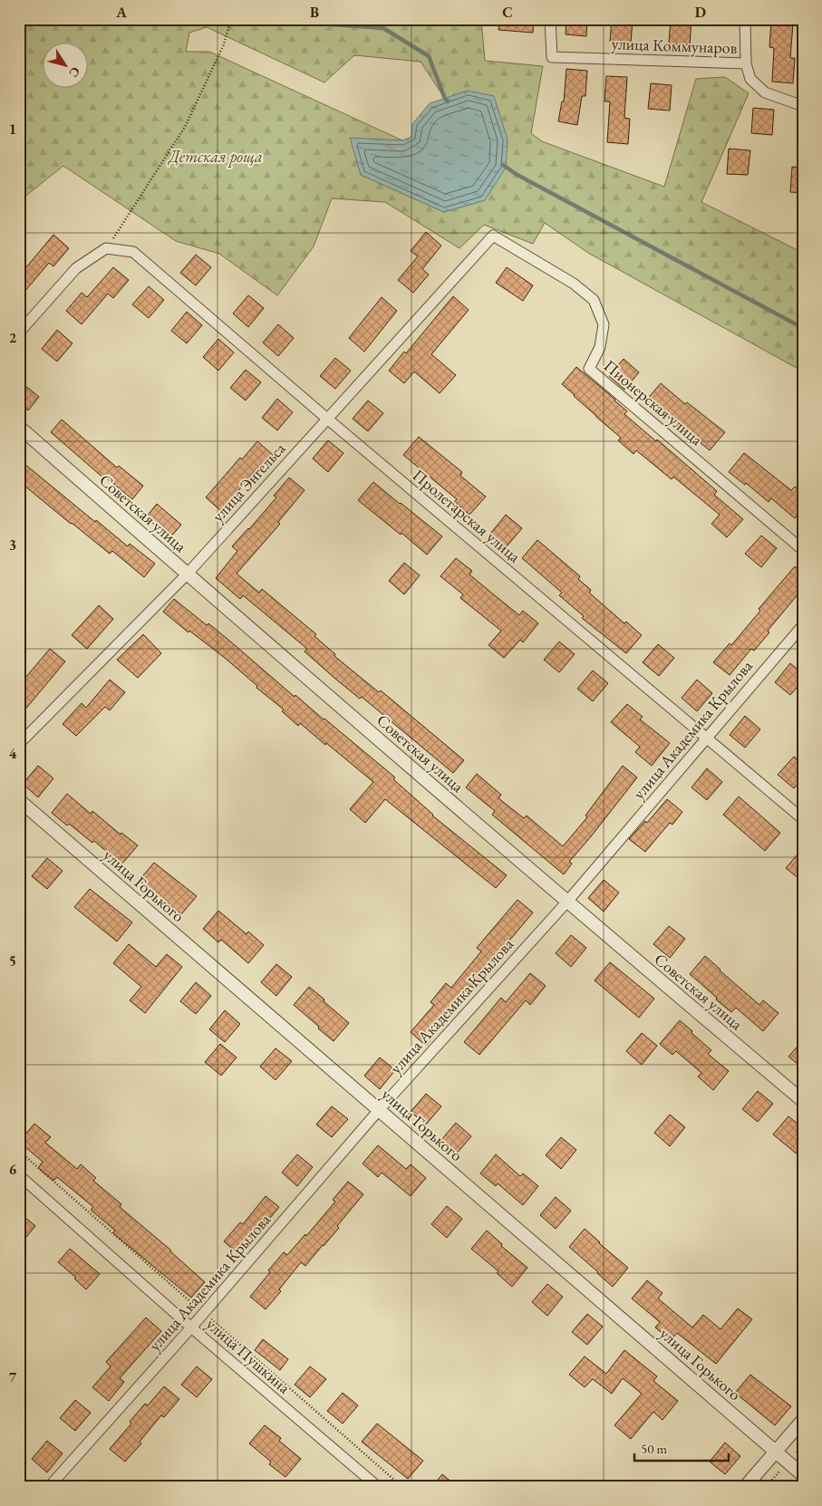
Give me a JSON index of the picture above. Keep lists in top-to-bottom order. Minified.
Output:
{"streets":{"street":["улица Коммунаров","Пионерская улица","улица Энгельса","Советская улица","Пролетарская улица","улица Академика Крылова","улица Горького","улица Пушкина"]},"crossings":[["Пионерская улица","улица Энгельса"],["улица Энгельса","Советская улица"],["улица Энгельса","Пролетарская улица"],["Советская улица","улица Академика Крылова"],["Пролетарская улица","улица Академика Крылова"],["улица Академика Крылова","улица Горького"],["улица Академика Крылова","улица Пушкина"]],"parks":["Детская роща"],"scale_bar":"50 m","north":"bottom right","grid":{"columns":["A","B","C","D"],"rows":["1","2","3","4","5","6","7"]}}
